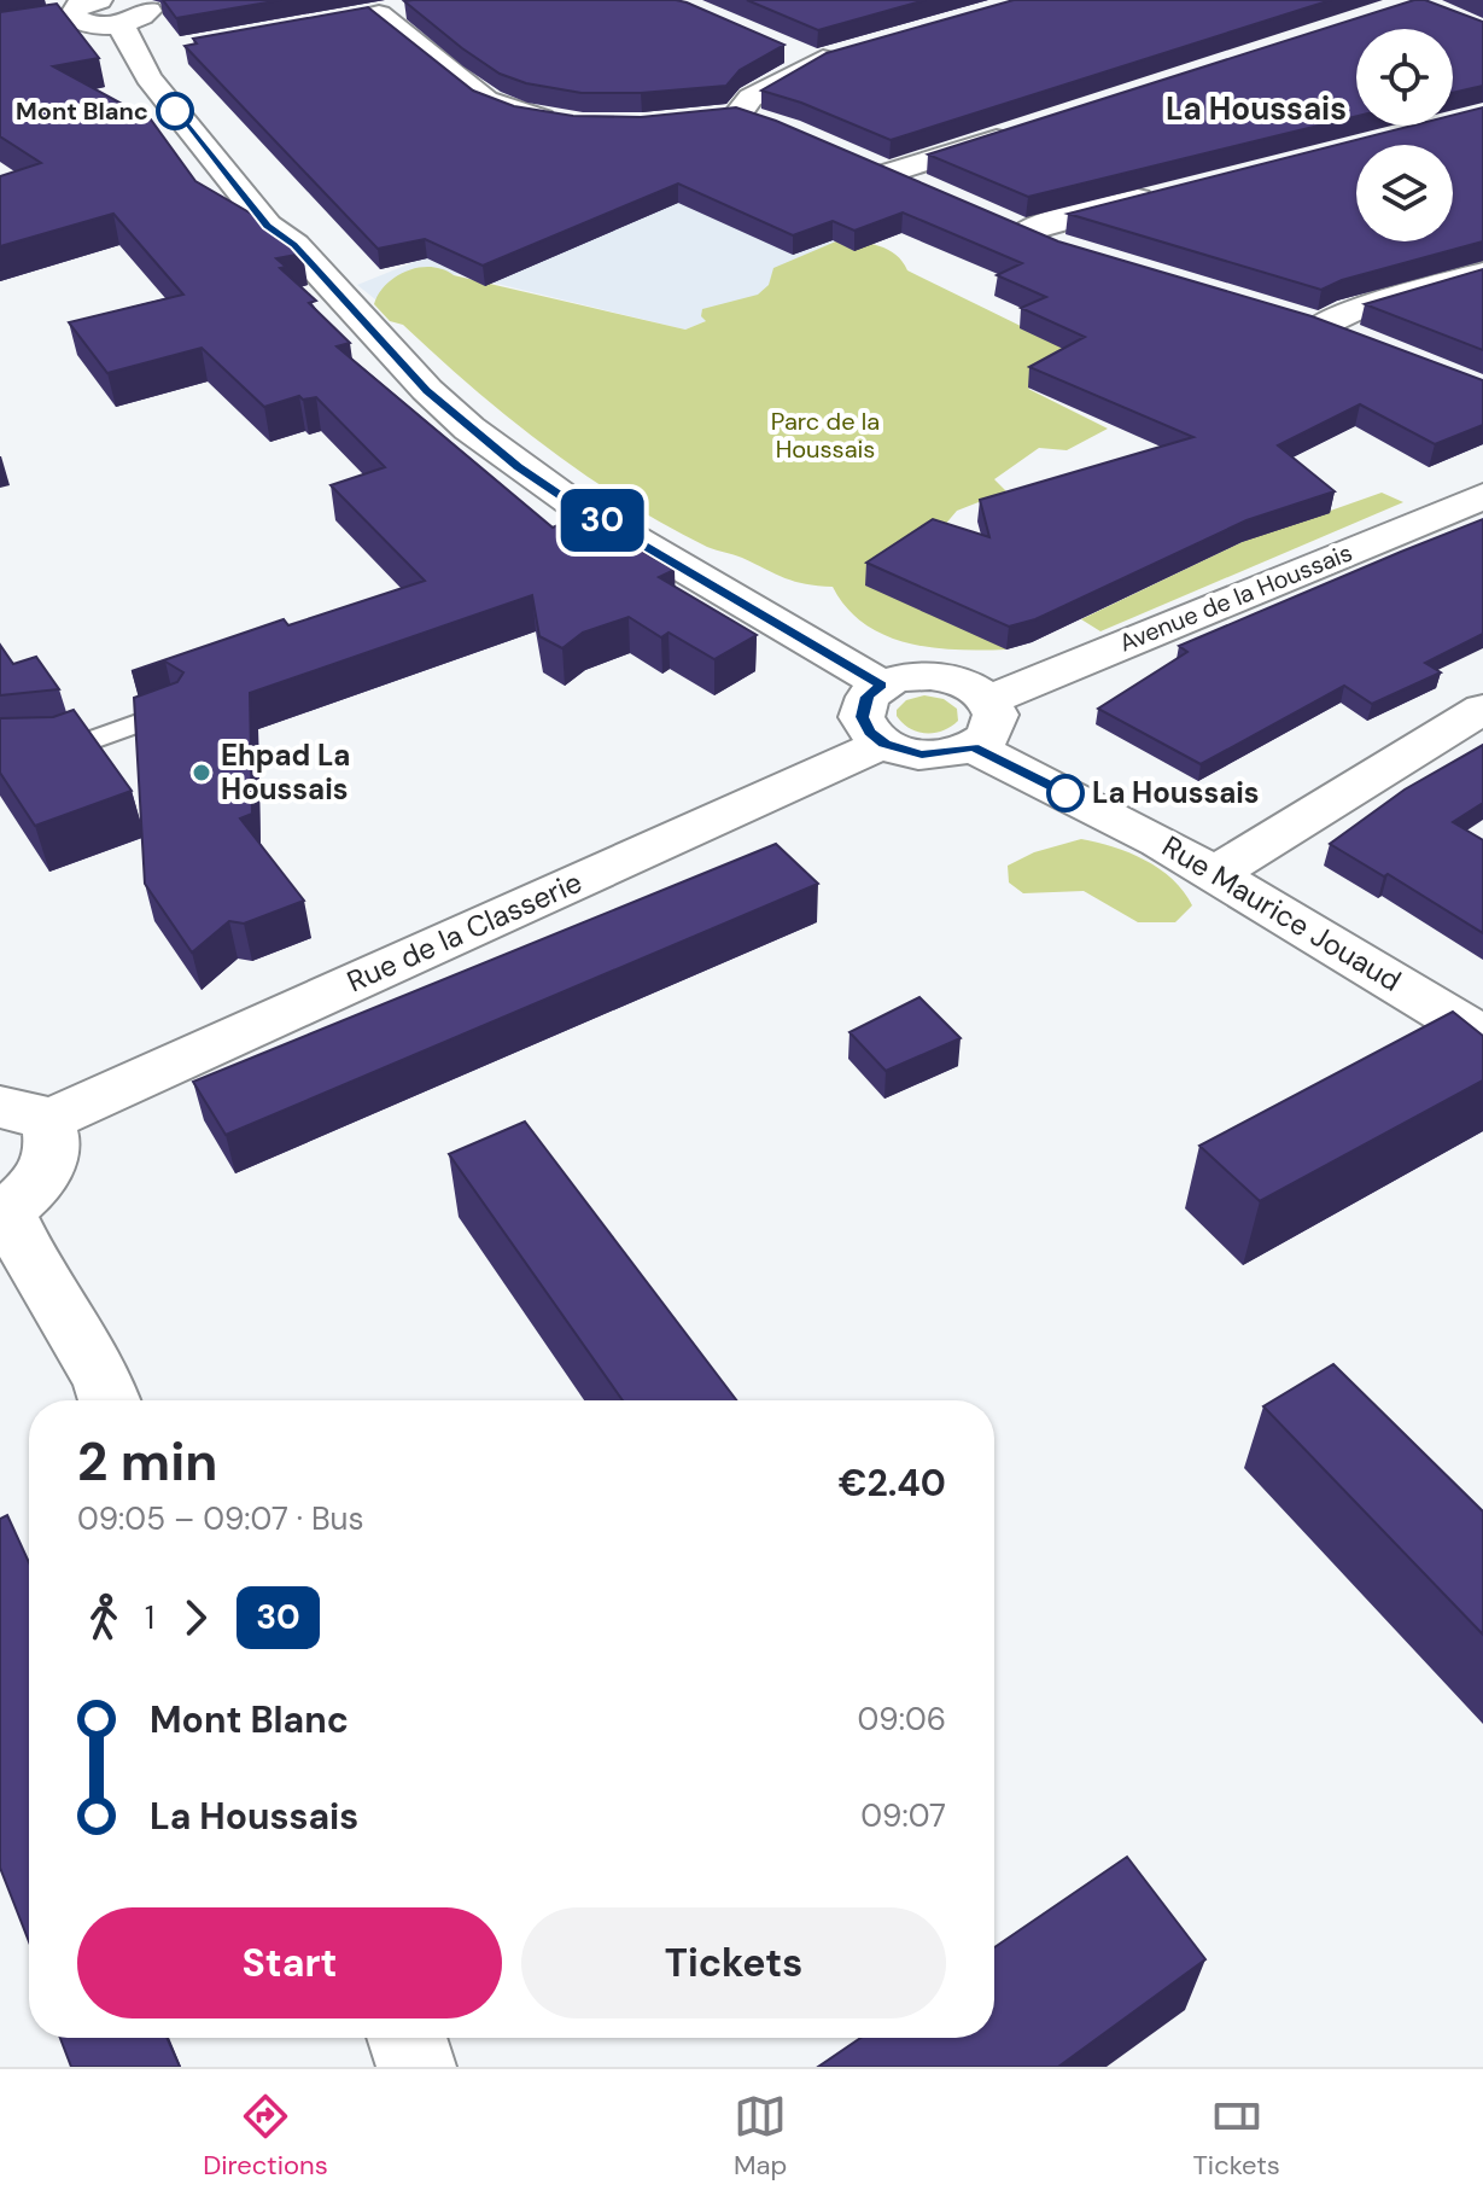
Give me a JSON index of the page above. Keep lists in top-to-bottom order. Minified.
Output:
{"streets":{"street":["Avenue de la Houssais","Rue Maurice Jouaud","Rue de la Classerie"]},"crossings":[["Avenue de la Houssais","Rue Maurice Jouaud"],["Avenue de la Houssais","Rue de la Classerie"],["Rue Maurice Jouaud","Rue de la Classerie"]],"districts":["La Houssais"],"parks":["Parc de la Houssais"],"places":["Mont Blanc","Ehpad La Houssais","La Houssais"],"lines":["bus line 30"],"page":{"on_map":"30","heading":["2 min","09:05 – 09:07 · Bus","€2.40"],"legs":["1","30"],"list":[{"name":"Mont Blanc","value":"09:06"},{"name":"La Houssais","value":"09:07"}],"buttons":["Start","Tickets"],"tabs":["Directions","Map","Tickets"]}}
